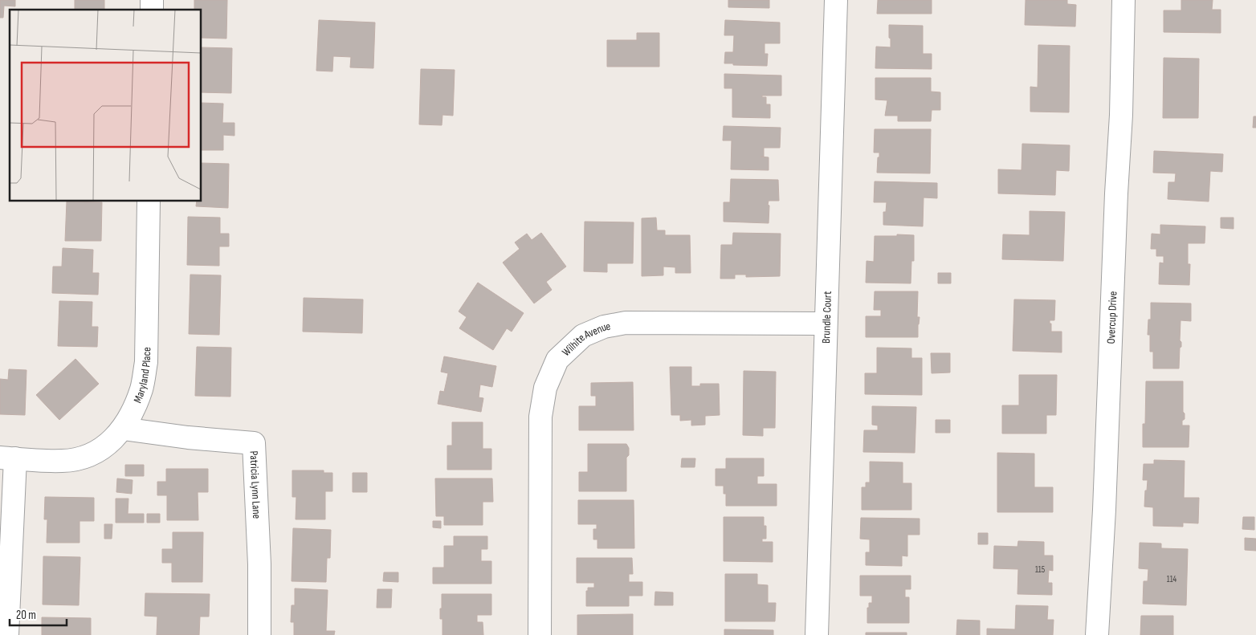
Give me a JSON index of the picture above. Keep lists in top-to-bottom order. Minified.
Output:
{"streets":{"street":["Brundle Court","Overcup Drive","Wilhite Avenue","Maryland Place","Patricia Lynn Lane"]},"crossings":[["Brundle Court","Wilhite Avenue"],["Maryland Place","Patricia Lynn Lane"]],"house_numbers":["115","114"],"scale_bar":"20 m"}
